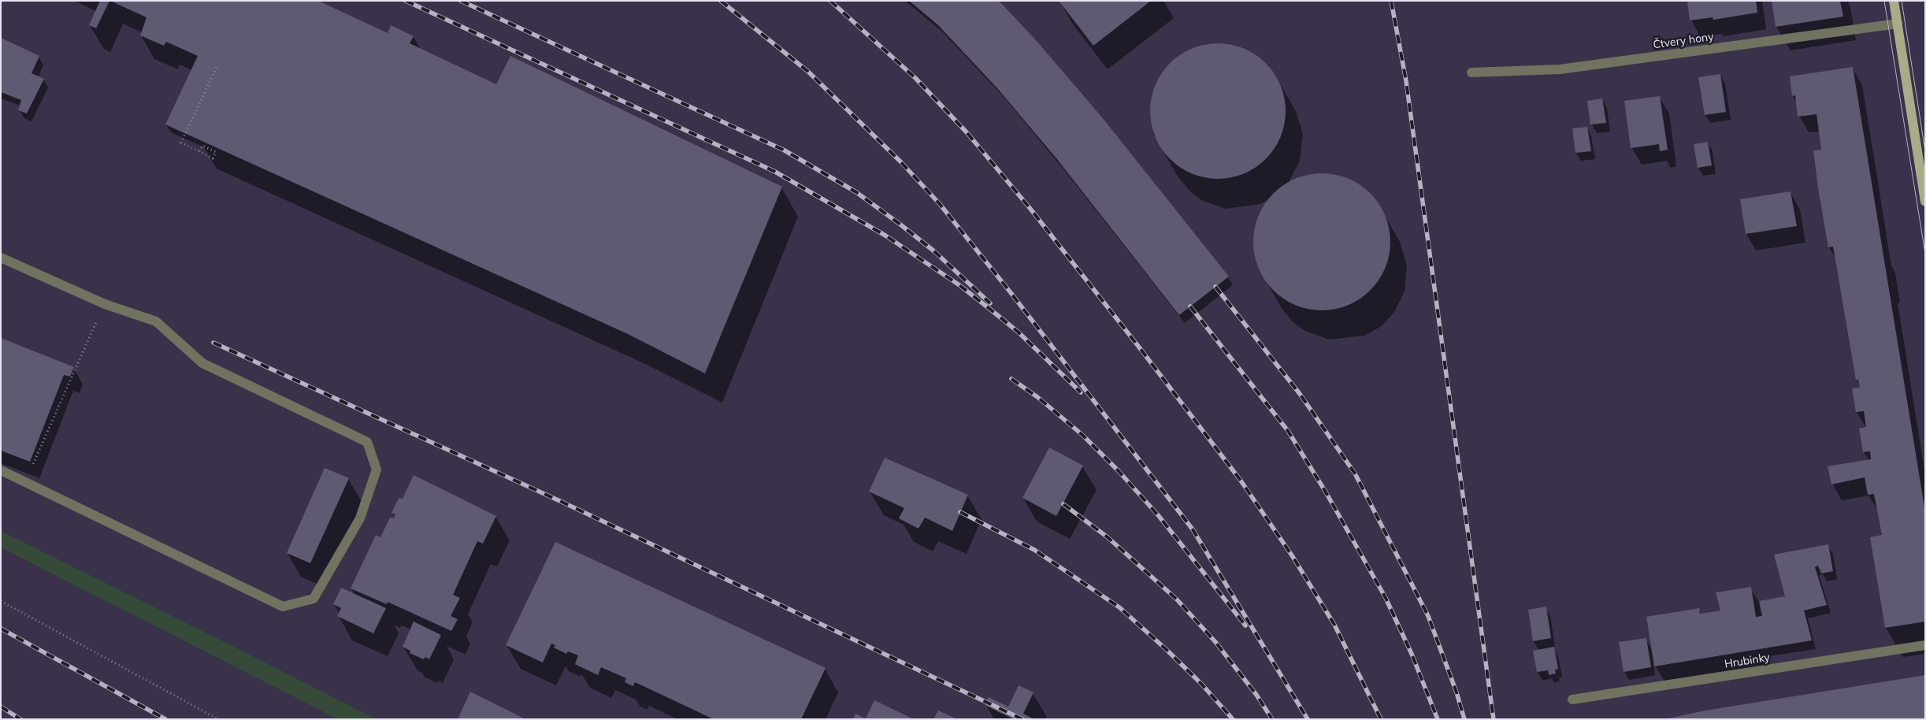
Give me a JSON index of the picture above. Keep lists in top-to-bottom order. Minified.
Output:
{"streets":{"street":["Čtvery hony","Hrubinky"]}}
